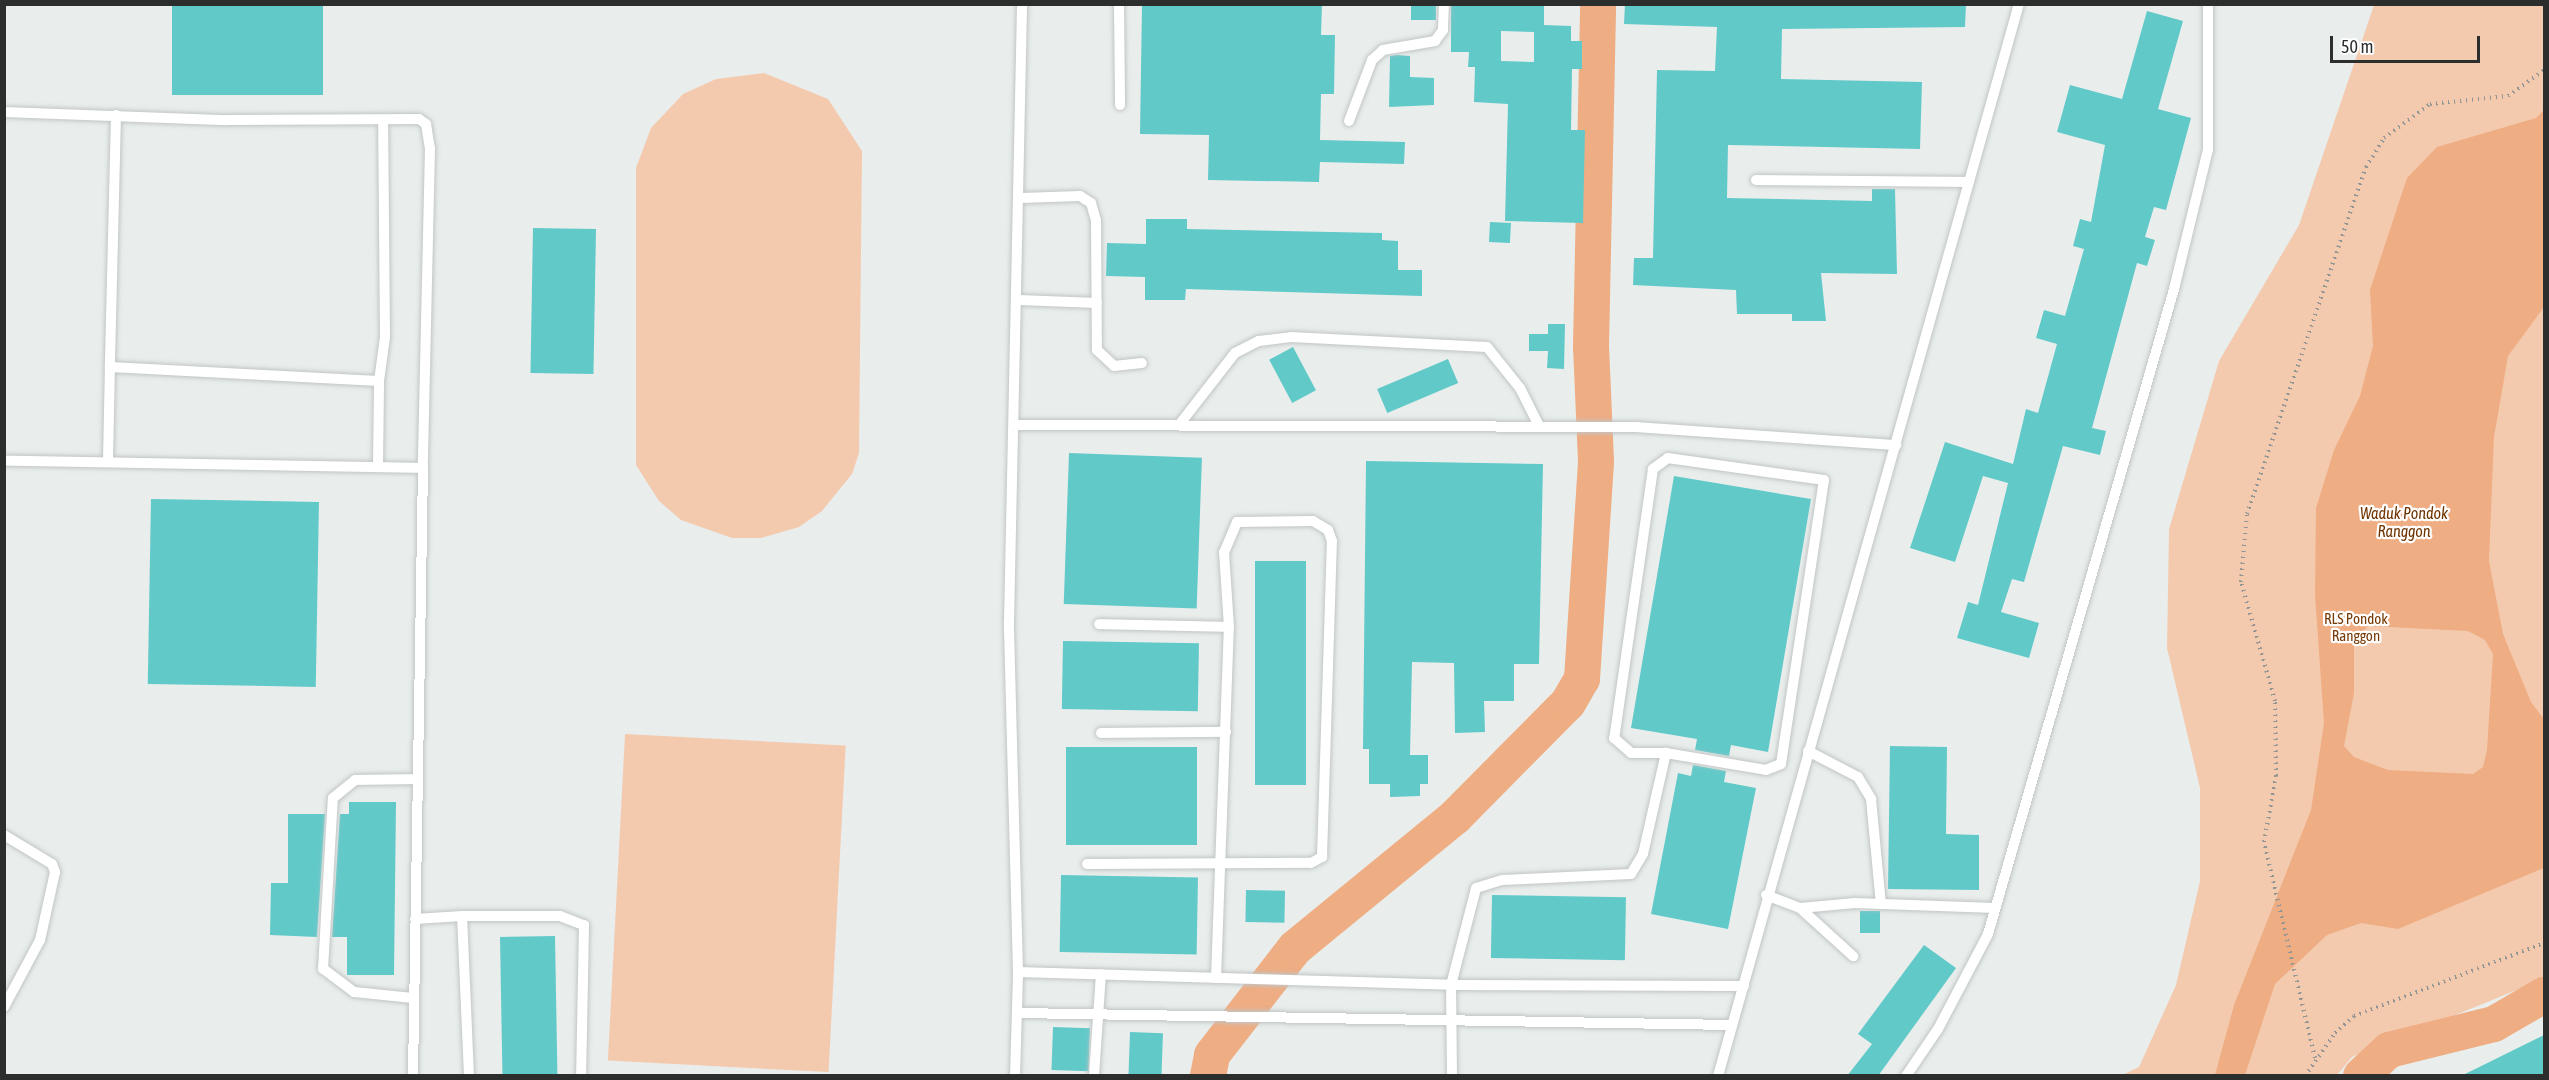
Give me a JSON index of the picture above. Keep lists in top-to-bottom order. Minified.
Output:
{"water":["Waduk Pondok Ranggon"],"parks":["RLS Pondok Ranggon"],"scale_bar":"50 m"}
